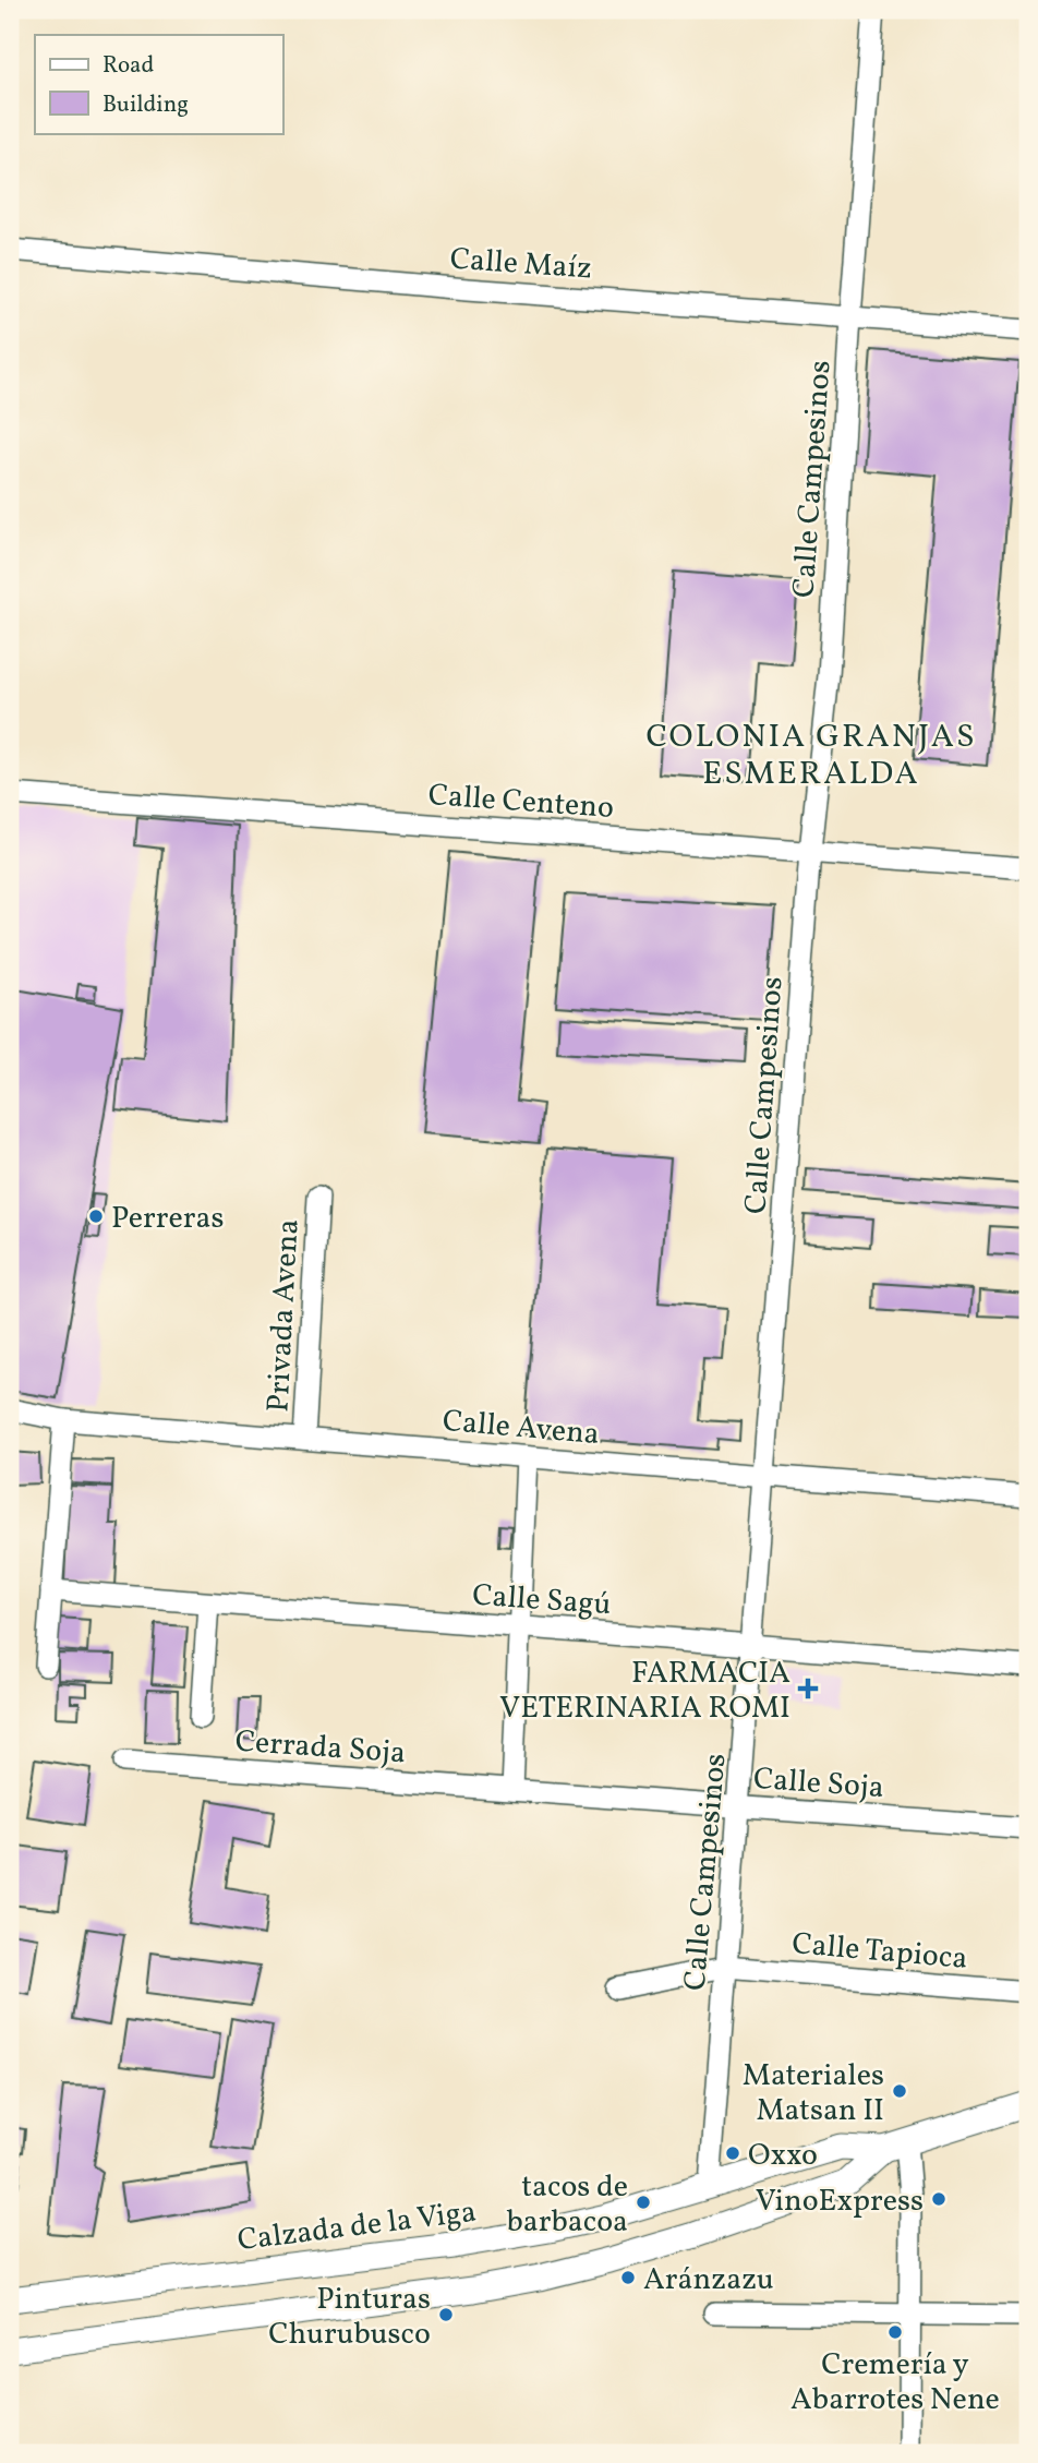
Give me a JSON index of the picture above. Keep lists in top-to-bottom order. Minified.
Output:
{"streets":{"main road":["Calzada de la Viga"],"street":["Calle Maíz","Calle Campesinos","Calle Centeno","Privada Avena","Calle Avena","Calle Sagú","Cerrada Soja","Calle Soja","Calle Tapioca"]},"crossings":[["Calle Maíz","Calle Campesinos"],["Calle Campesinos","Calle Centeno"],["Calle Campesinos","Calle Avena"],["Calle Campesinos","Calle Sagú"],["Calle Campesinos","Calle Soja"],["Calle Campesinos","Calle Tapioca"],["Calle Campesinos","Calzada de la Viga"],["Privada Avena","Calle Avena"],["Cerrada Soja","Calle Soja"]],"districts":["COLONIA GRANJAS ESMERALDA"],"places":{"other":["Perreras","Materiales Matsan II","Oxxo","VinoExpress","tacos de barbacoa","Aránzazu","Pinturas Churubusco","Cremería y Abarrotes Nene"],"health":["FARMACIA VETERINARIA ROMI"]},"legend":["Road","Building"]}
